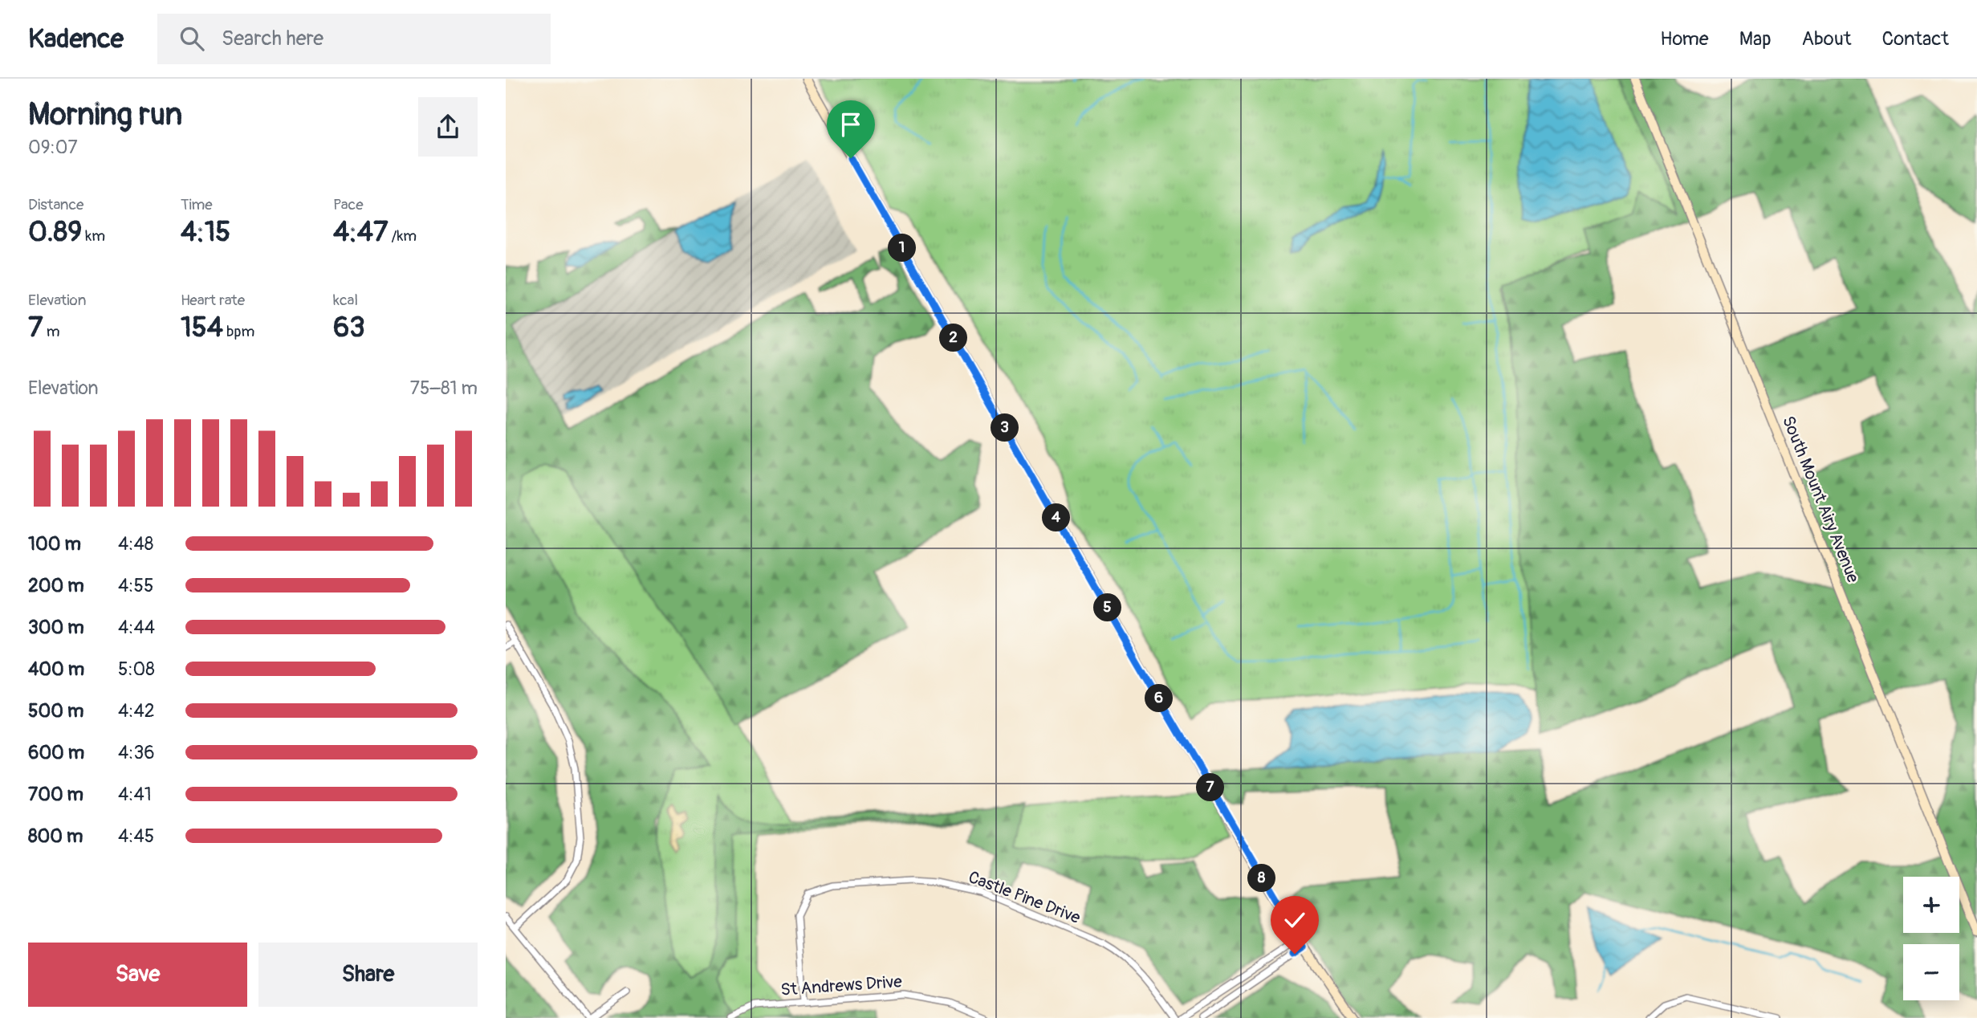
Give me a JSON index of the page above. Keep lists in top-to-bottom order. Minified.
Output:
{"streets":{"main road":["South Mount Airy Avenue"],"street":["Castle Pine Drive","St Andrews Drive"]},"crossings":[["Castle Pine Drive","St Andrews Drive"]],"page":{"header":"Kadence","search":"Search here","nav":["Home","Map","About","Contact"],"heading":["Morning run","09:07"],"stats":[["Distance","0.89 km"],["Time","4:15"],["Pace","4:47 /km"],["Elevation","7 m"],["Heart rate","154 bpm"],["kcal","63"]],"pins":["1","2","3","4","5","6","7","8"],"chart":["Elevation","75–81 m"],"list":[{"name":"100 m","note":"4:48"},{"name":"200 m","note":"4:55"},{"name":"300 m","note":"4:44"},{"name":"400 m","note":"5:08"},{"name":"500 m","note":"4:42"},{"name":"600 m","note":"4:36"},{"name":"700 m","note":"4:41"},{"name":"800 m","note":"4:45"}],"map_buttons":["+","−"],"buttons":["Save","Share"]}}
